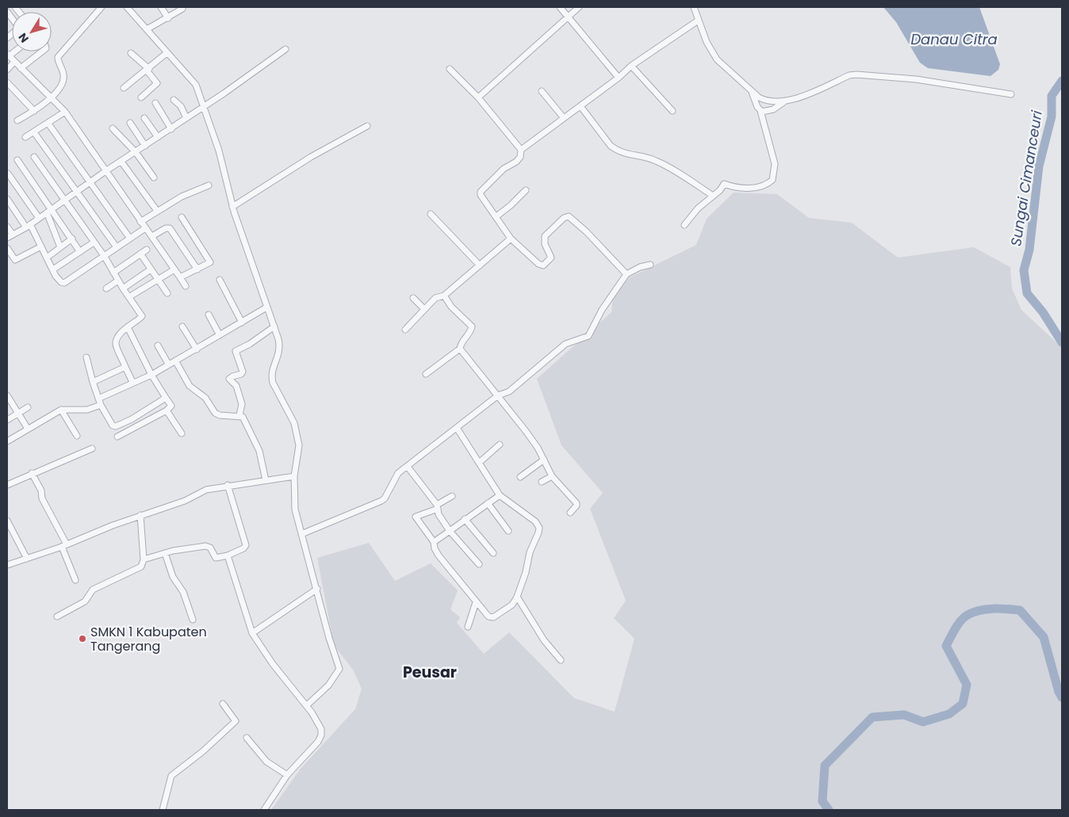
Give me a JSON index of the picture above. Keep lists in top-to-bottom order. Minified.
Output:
{"districts":["Peusar"],"water":["Danau Citra","Sungai Cimanceuri"],"places":["SMKN 1 Kabupaten Tangerang"],"north":"bottom left"}
